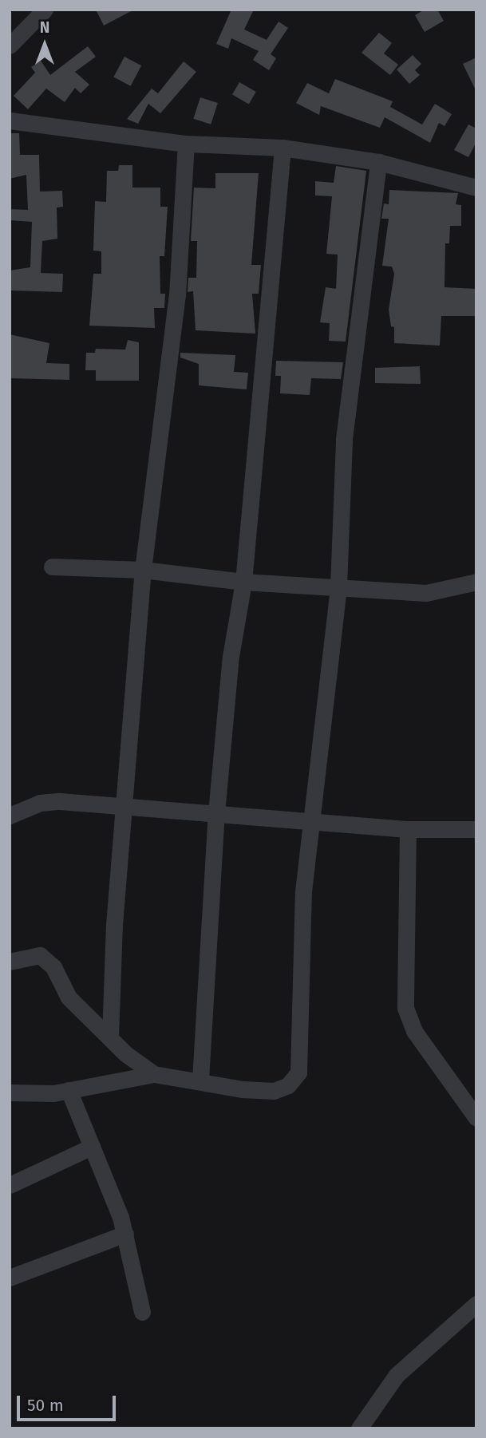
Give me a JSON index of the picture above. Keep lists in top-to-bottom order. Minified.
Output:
{"scale_bar":"50 m","north":"top"}
